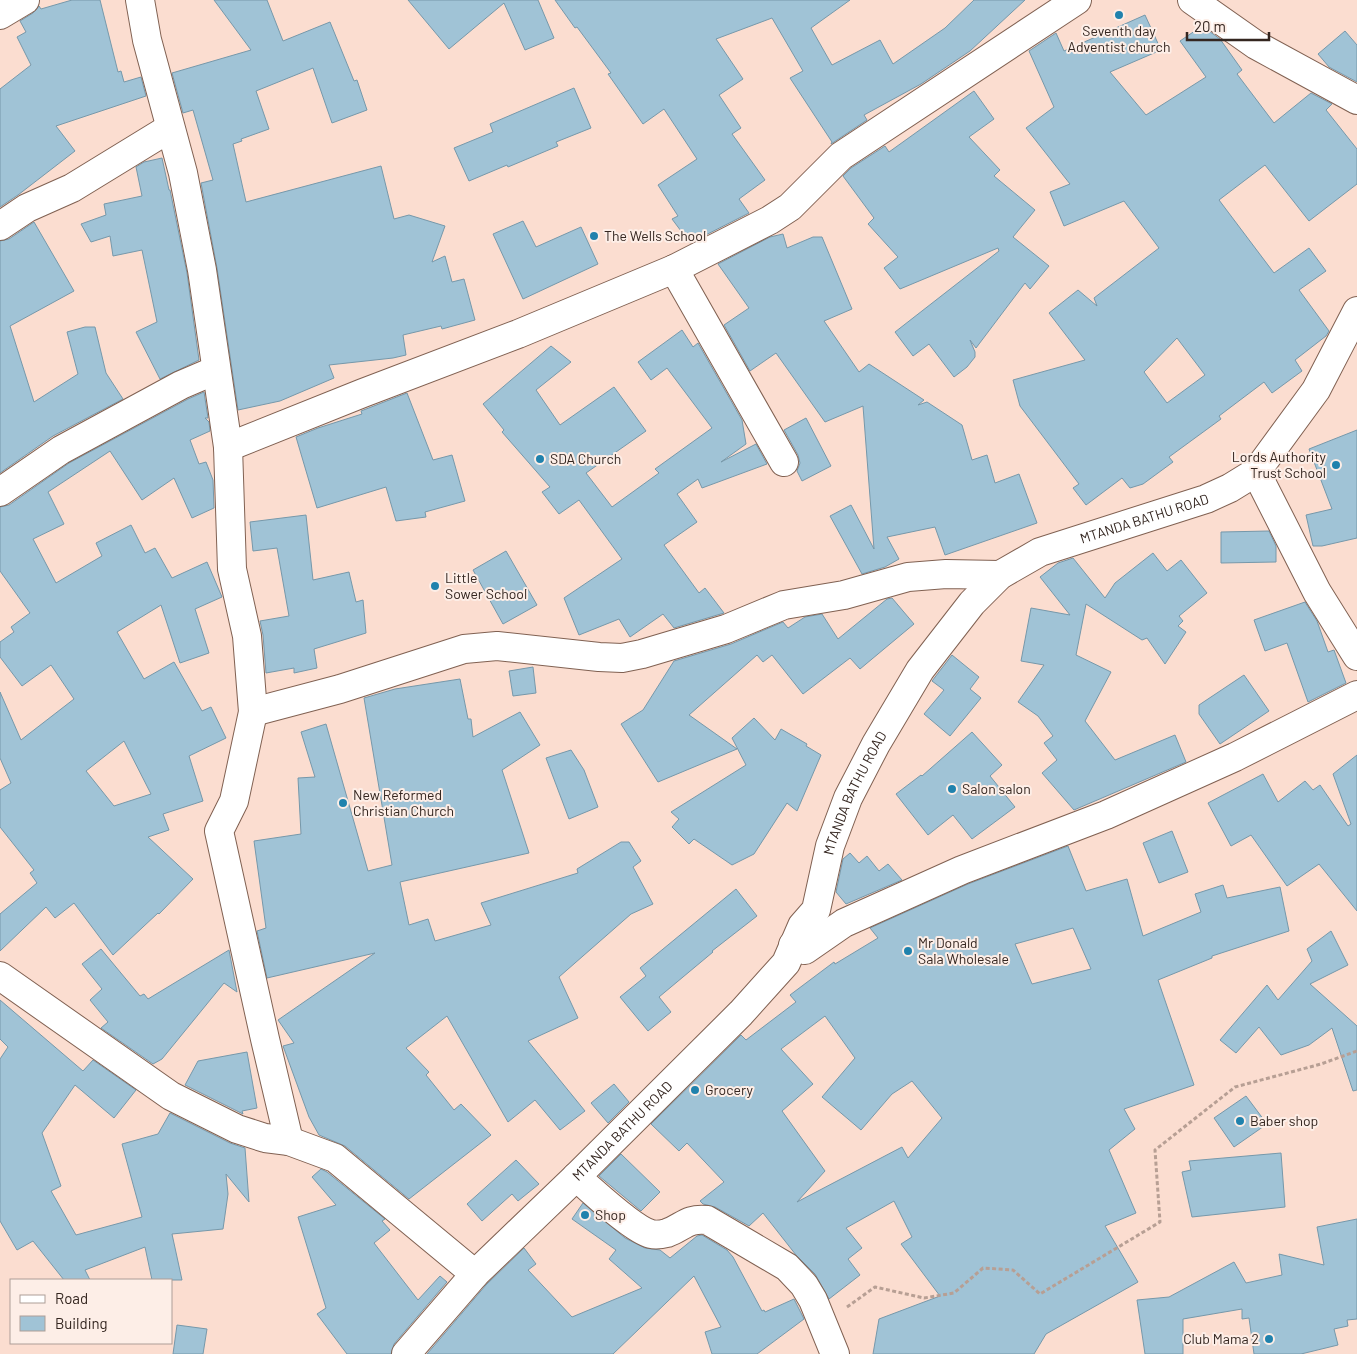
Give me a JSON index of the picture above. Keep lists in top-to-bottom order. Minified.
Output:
{"streets":{"street":["MTANDA BATHU ROAD"]},"places":["Seventh day Adventist church","The Wells School","SDA Church","Lords Authority Trust School","Little Sower School","Salon salon","New Reformed Christian Church","Mr Donald Sala Wholesale","Grocery","Baber shop","Shop","Club Mama 2"],"legend":["Road","Building"],"scale_bar":"20 m"}
